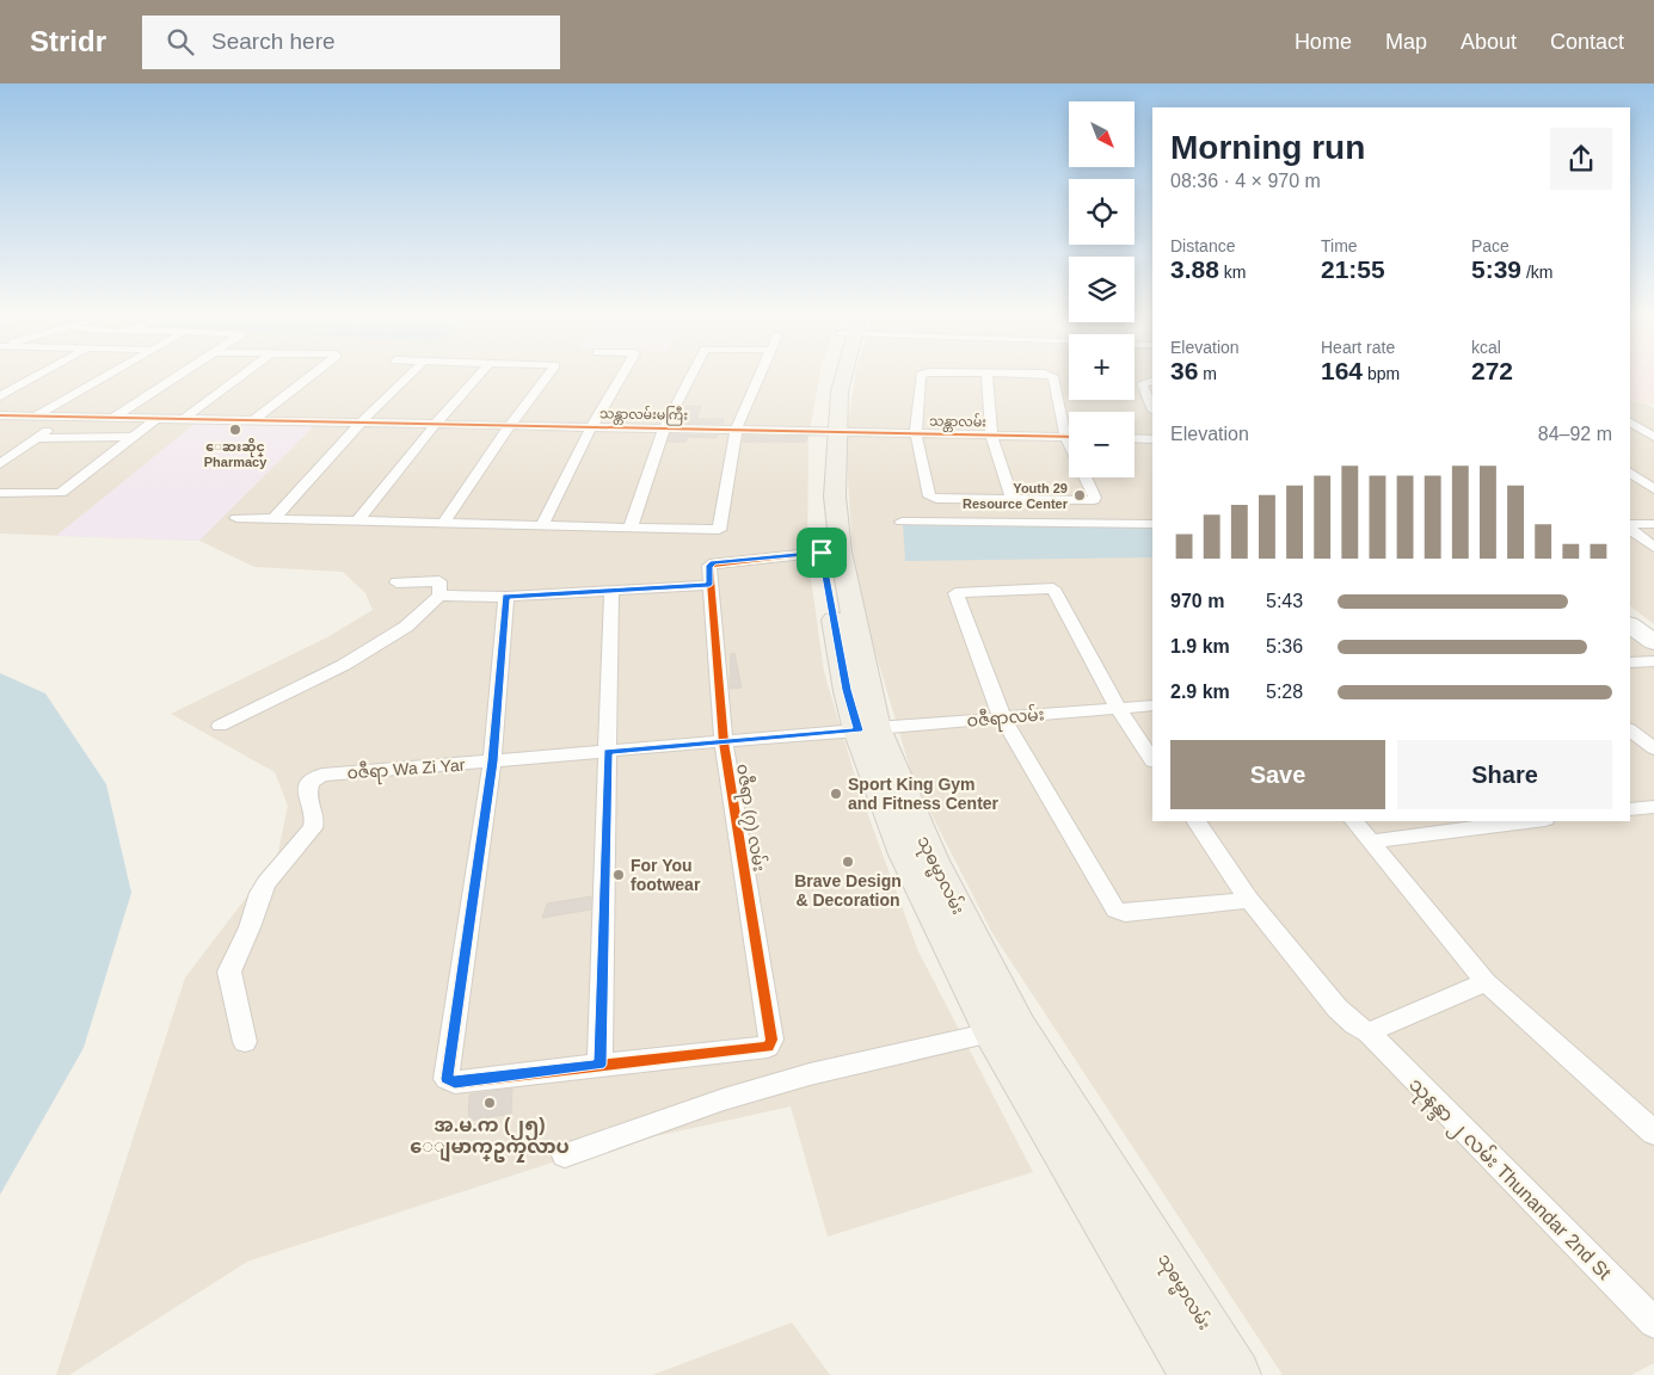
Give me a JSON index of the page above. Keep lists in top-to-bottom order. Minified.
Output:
{"streets":{"main road":["သုဓမ္မာလမ်း"],"street":["သန္တာလမ်းမကြီး","သန္တာလမ်း","ဝဇီရာလမ်း","၀ဇီရာ Wa Zi Yar","၀ဇီရာ (၇) လမ်း","သုနန္ဒာ ၂ လမ်း Thunandar 2nd St"]},"crossings":[["သန္တာလမ်းမကြီး","သန္တာလမ်း"],["သန္တာလမ်းမကြီး","သုဓမ္မာလမ်း"],["သန္တာလမ်း","သုဓမ္မာလမ်း"],["ဝဇီရာလမ်း","၀ဇီရာ Wa Zi Yar"],["ဝဇီရာလမ်း","သုဓမ္မာလမ်း"],["၀ဇီရာ Wa Zi Yar","၀ဇီရာ (၇) လမ်း"],["၀ဇီရာ Wa Zi Yar","သုဓမ္မာလမ်း"],["၀ဇီရာ (၇) လမ်း","သုဓမ္မာလမ်း"]],"places":["ေဆးဆိုင္ Pharmacy","Youth 29 Resource Center","Sport King Gym and Fitness Center","Brave Design & Decoration","For You footwear","အ.မ.က (၂၅) ေျမာက္ဥကၠလာပ"],"north":"bottom right","page":{"header":"Stridr","search":"Search here","nav":["Home","Map","About","Contact"],"map_buttons":["+","−"],"heading":["Morning run","08:36 · 4 × 970 m"],"stats":[["Distance","3.88 km"],["Time","21:55"],["Pace","5:39 /km"],["Elevation","36 m"],["Heart rate","164 bpm"],["kcal","272"]],"chart":["Elevation","84–92 m"],"list":[{"name":"970 m","note":"5:43"},{"name":"1.9 km","note":"5:36"},{"name":"2.9 km","note":"5:28"}],"buttons":["Save","Share"]}}
